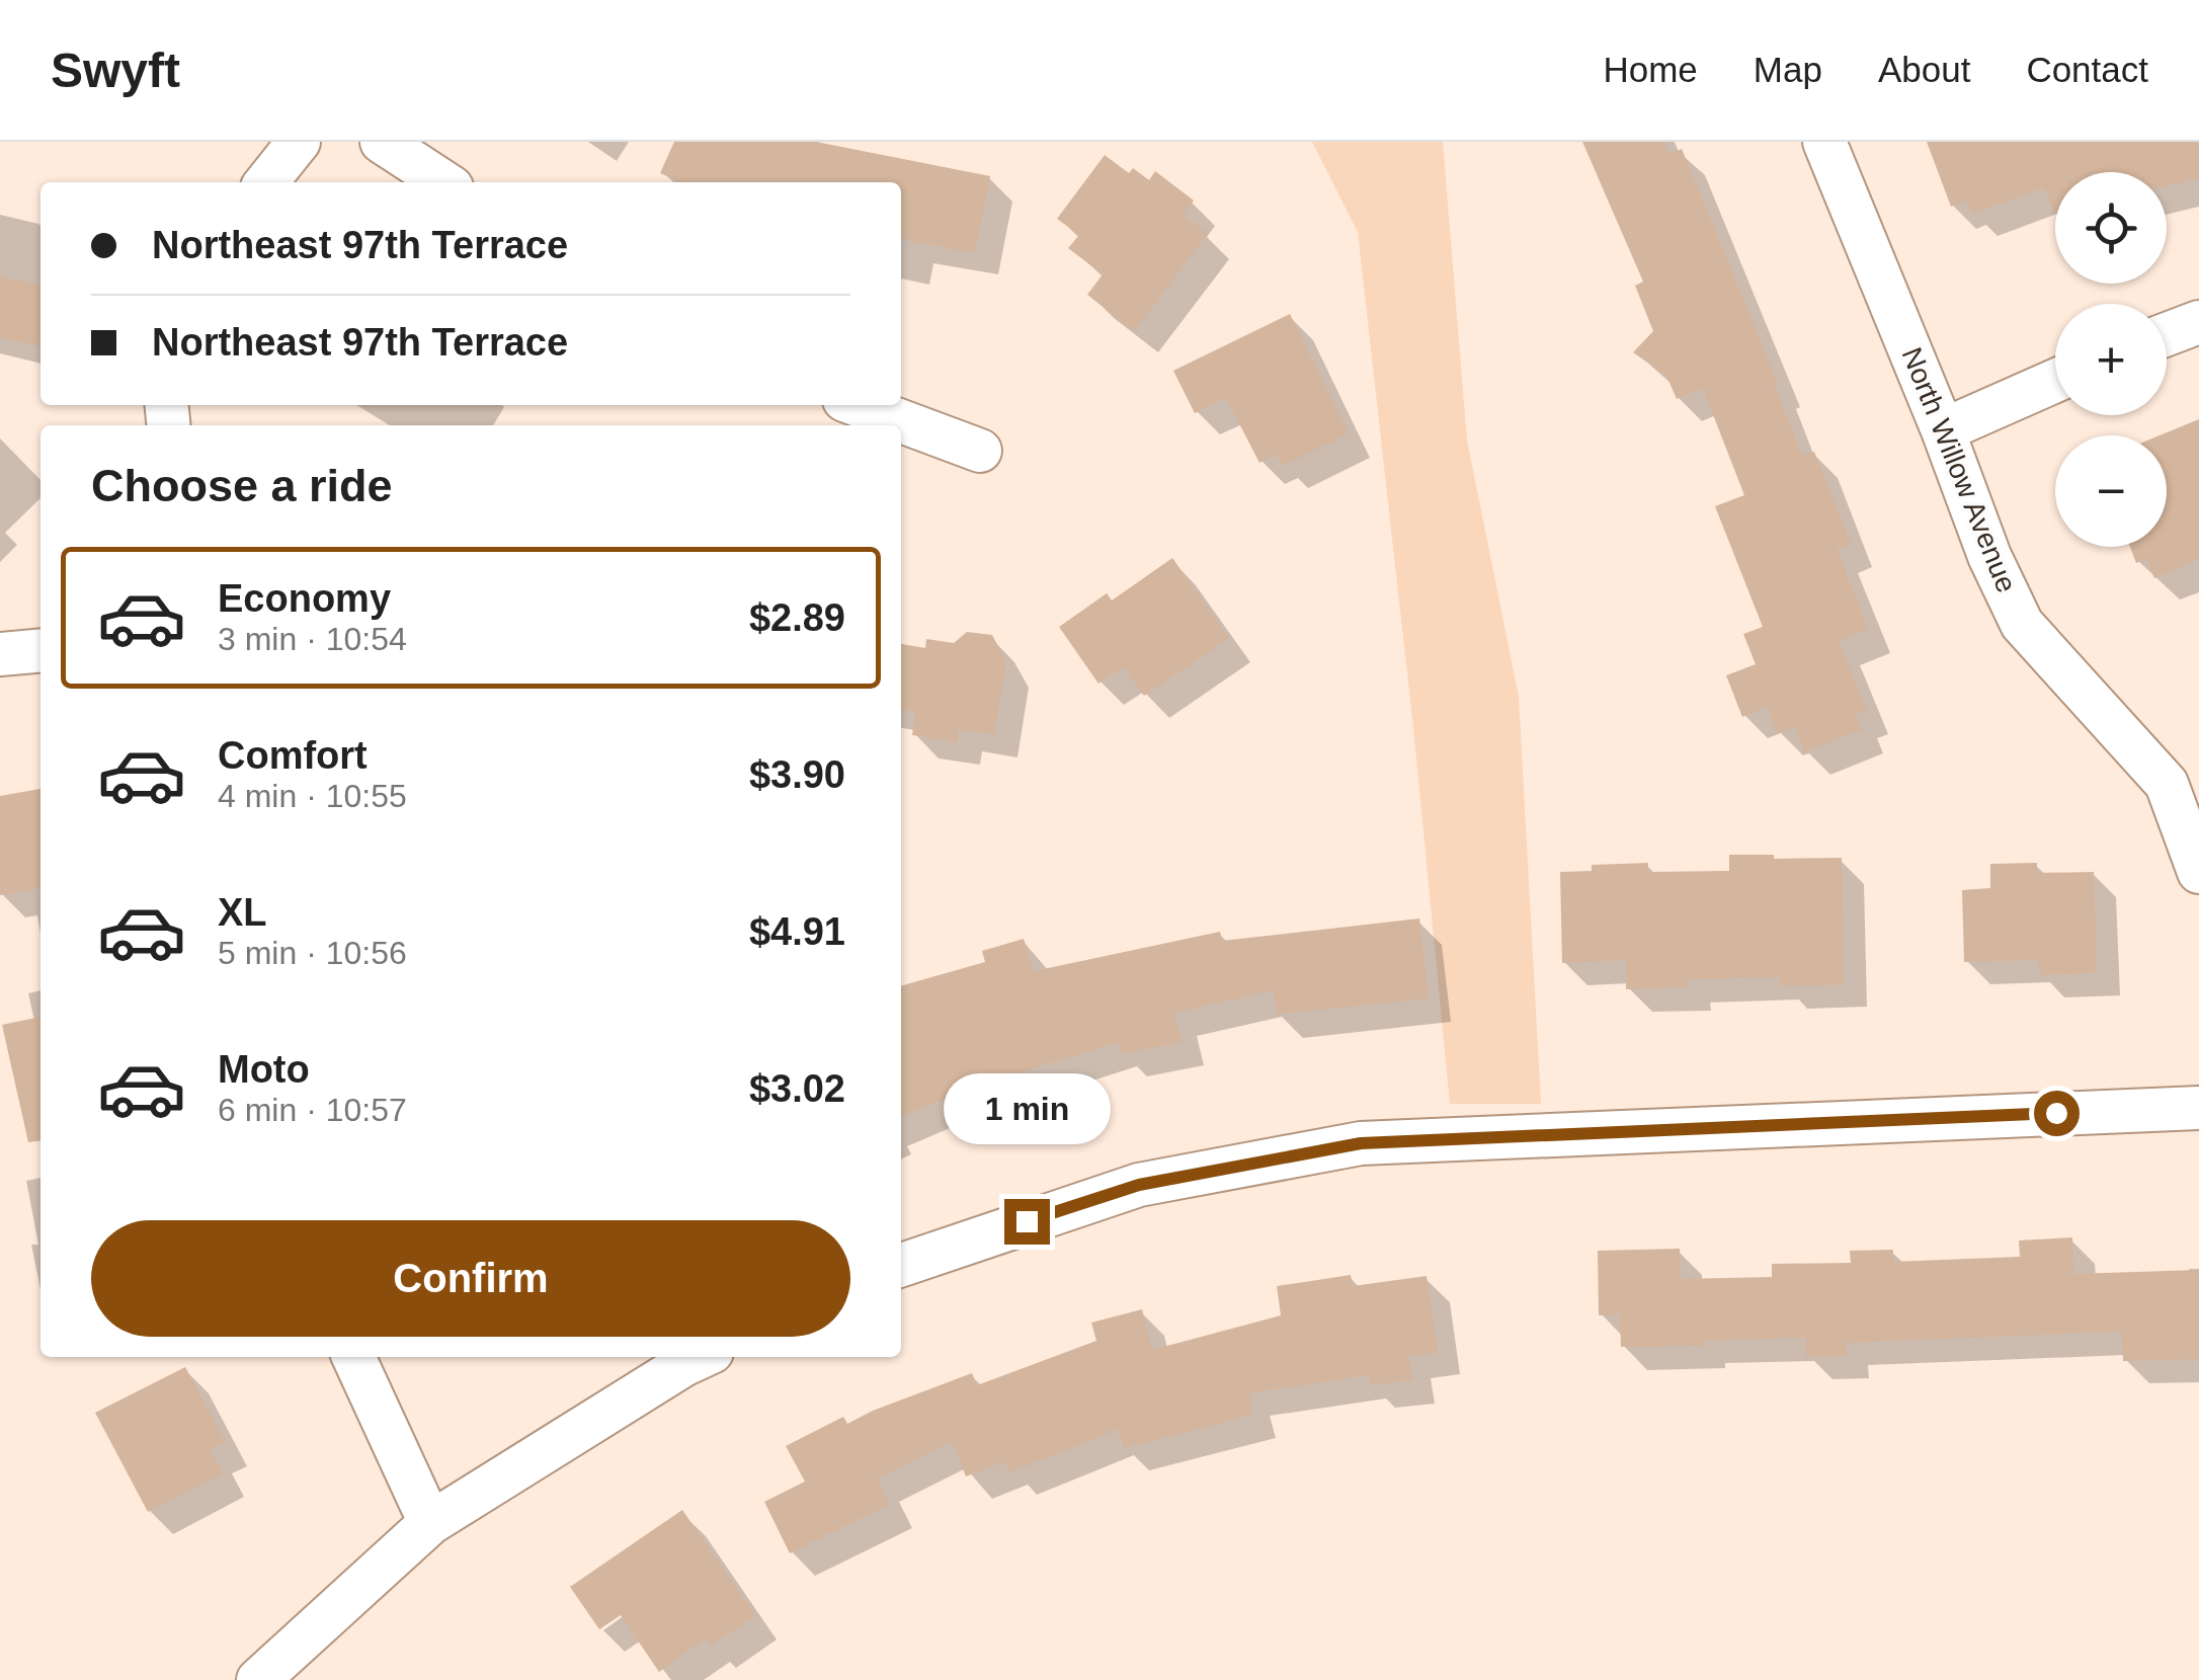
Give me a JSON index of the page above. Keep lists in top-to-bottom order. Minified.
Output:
{"streets":{"street":["North Willow Avenue"]},"page":{"header":"Swyft","nav":["Home","Map","About","Contact"],"map_buttons":["+","−"],"banner":["Northeast 97th Terrace","Northeast 97th Terrace"],"heading":"Choose a ride","list":[{"name":"Economy","note":"3 min · 10:54","value":"$2.89"},{"name":"Comfort","note":"4 min · 10:55","value":"$3.90"},{"name":"XL","note":"5 min · 10:56","value":"$4.91"},{"name":"Moto","note":"6 min · 10:57","value":"$3.02"}],"bubble":"1 min","buttons":"Confirm"}}
